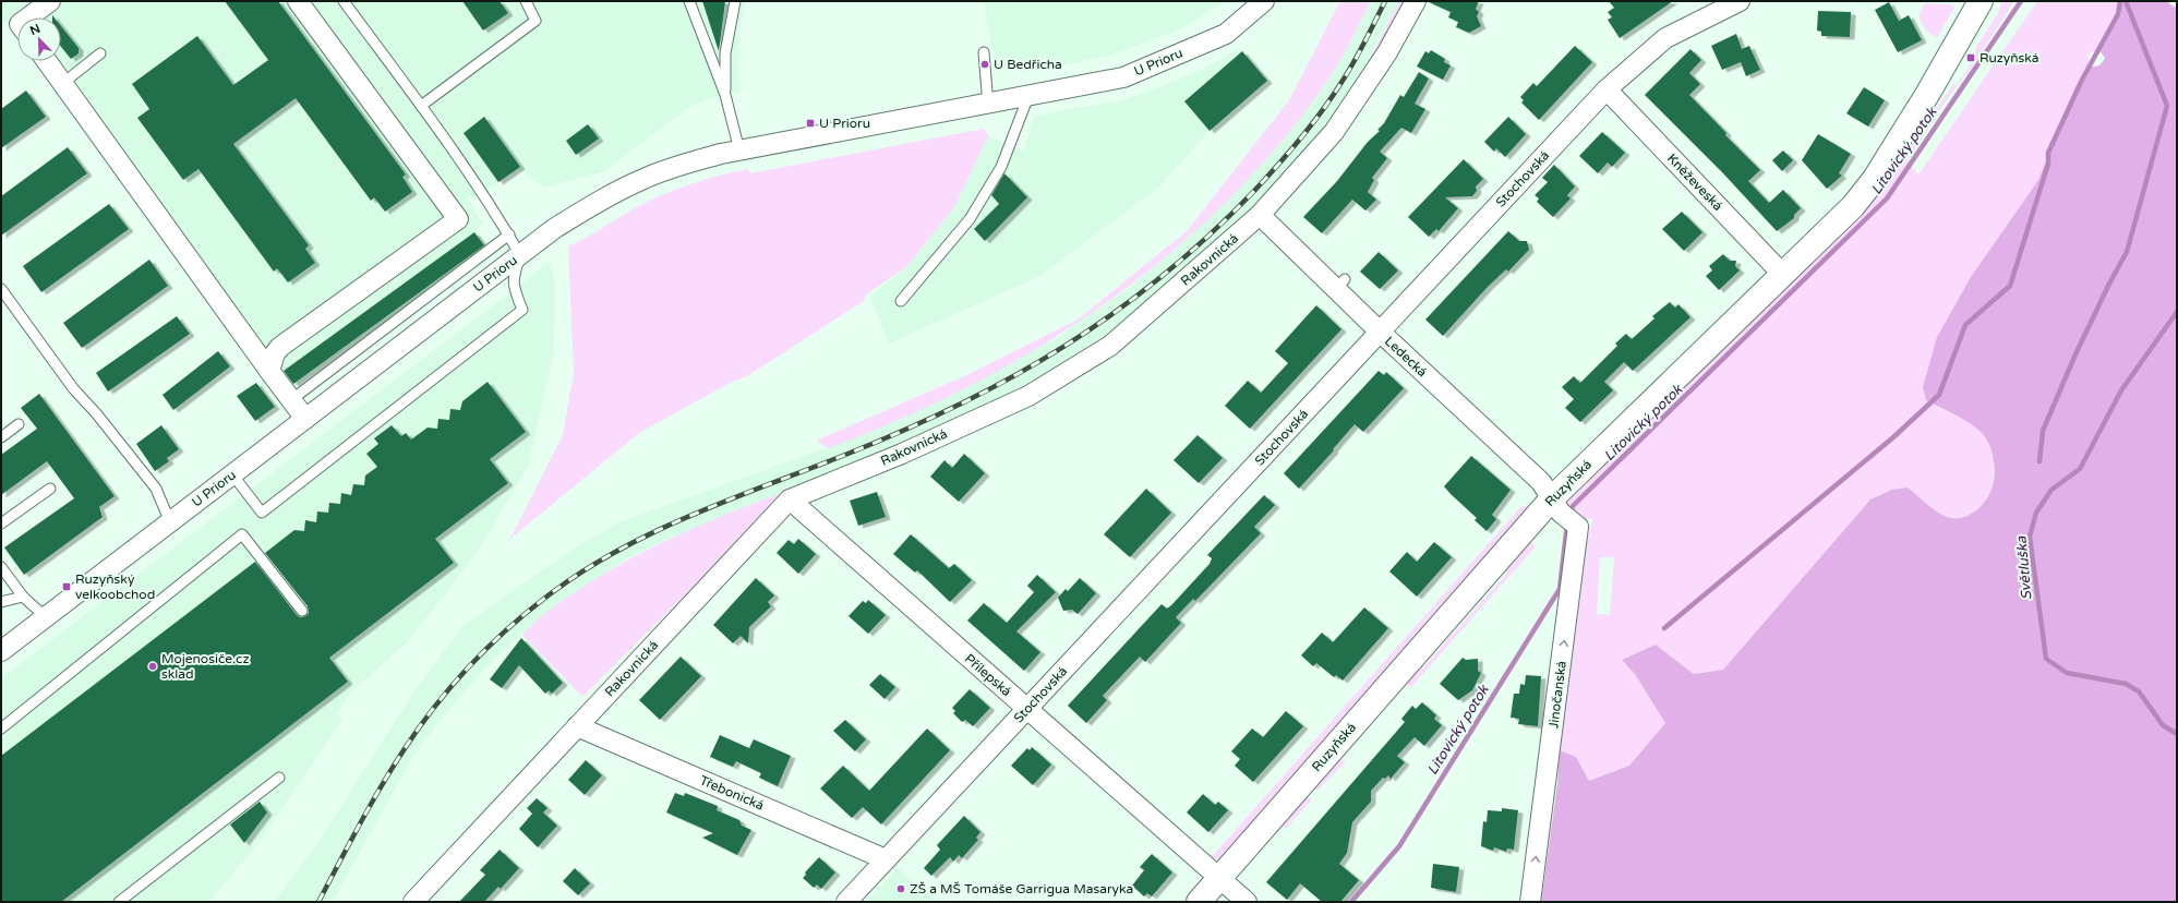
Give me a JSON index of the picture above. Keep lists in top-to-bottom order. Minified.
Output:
{"streets":{"street":["U Prioru","Stochovská","Kněževeská","Rakovnická","Ledecká","Ruzyňská","Přílepská","Jinočanská","Třebonická"]},"crossings":[["Stochovská","Kněževeská"],["Stochovská","Ledecká"],["Stochovská","Přílepská"],["Stochovská","Třebonická"],["Kněževeská","Ruzyňská"],["Rakovnická","Ledecká"],["Rakovnická","Přílepská"],["Rakovnická","Třebonická"],["Ledecká","Ruzyňská"],["Ledecká","Jinočanská"],["Ruzyňská","Přílepská"],["Ruzyňská","Jinočanská"]],"one_way":["Jinočanská"],"water":["Litovický potok","Světluška"],"places":{"transit":["Ruzyňská","U Prioru","Ruzyňský velkoobchod"],"other":["U Bedřicha","Mojenosiče.cz sklad","ZŠ a MŠ Tomáše Garrigua Masaryka"]},"north":"top left"}
